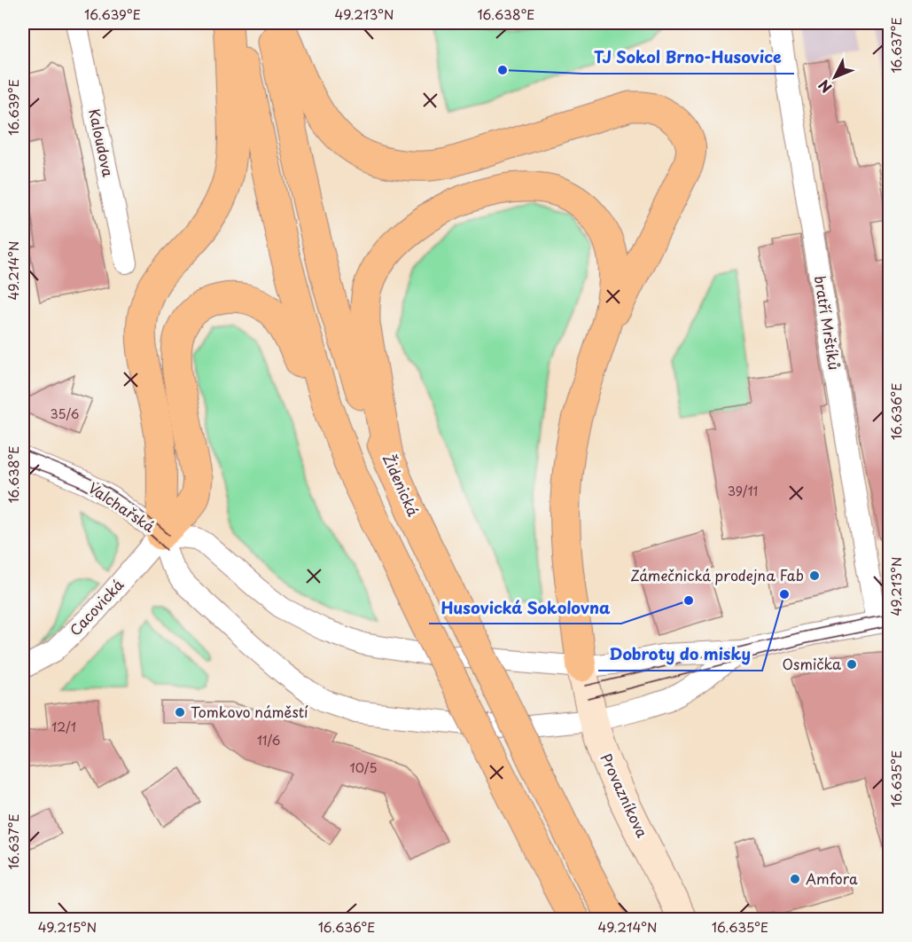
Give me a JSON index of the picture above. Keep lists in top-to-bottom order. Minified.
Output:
{"streets":{"highway":["Židenická"],"main road":["Provazníkova"],"street":["Kaloudova","bratří Mrštíků","Valchařská","Cacovická"]},"crossings":[["Valchařská","Cacovická"]],"places":["TJ Sokol Brno-Husovice","Zámečnická prodejna Fab","Dobroty do misky","Husovická Sokolovna","Osmička","Tomkovo náměstí","Amfora"],"house_numbers":["35/6","39/11","12/1","11/6","10/5"],"north":"bottom left","coordinates":["16.639°E","49.213°N","16.638°E","16.637°E","49.214°N","16.636°E","16.635°E","49.215°N"]}
